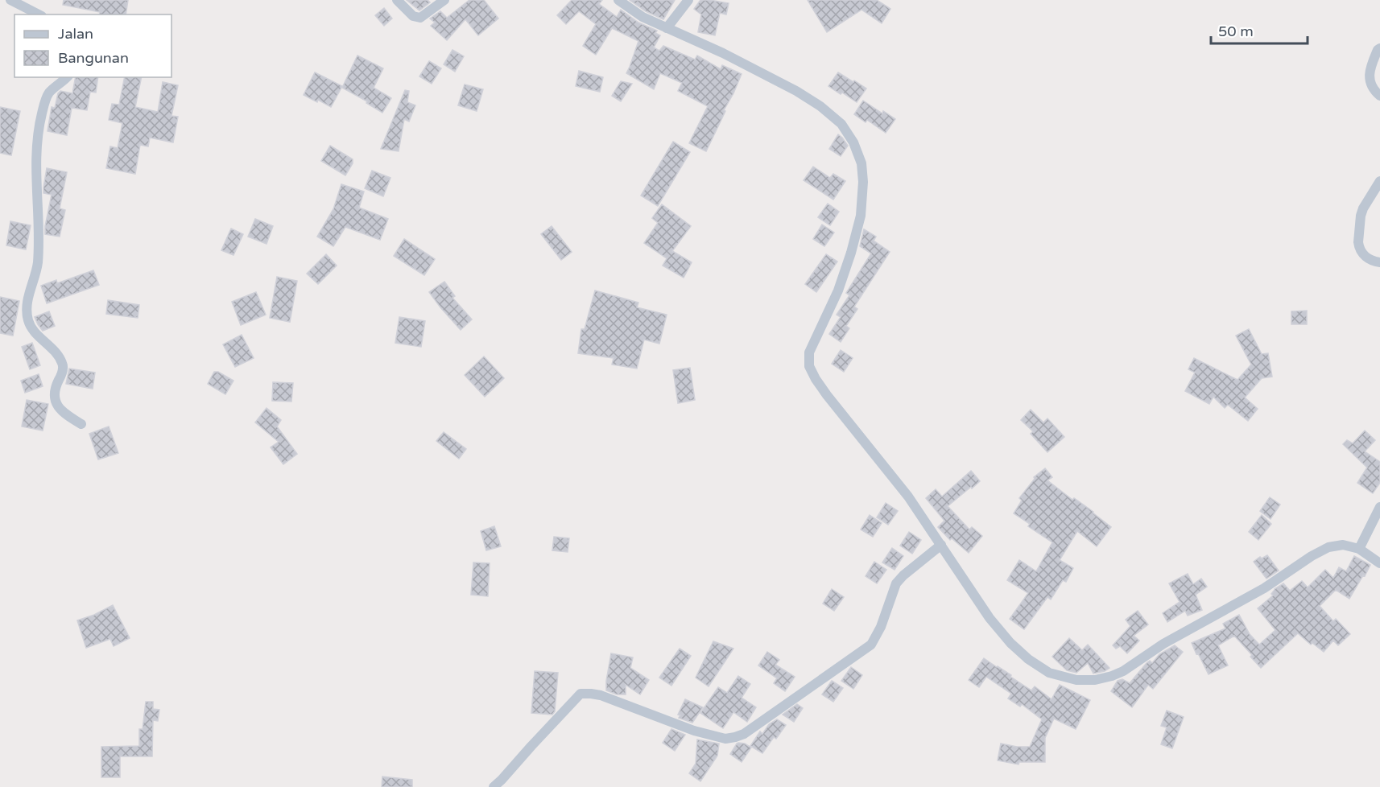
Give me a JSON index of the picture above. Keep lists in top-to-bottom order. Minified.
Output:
{"legend":["Jalan","Bangunan"],"scale_bar":"50 m"}
